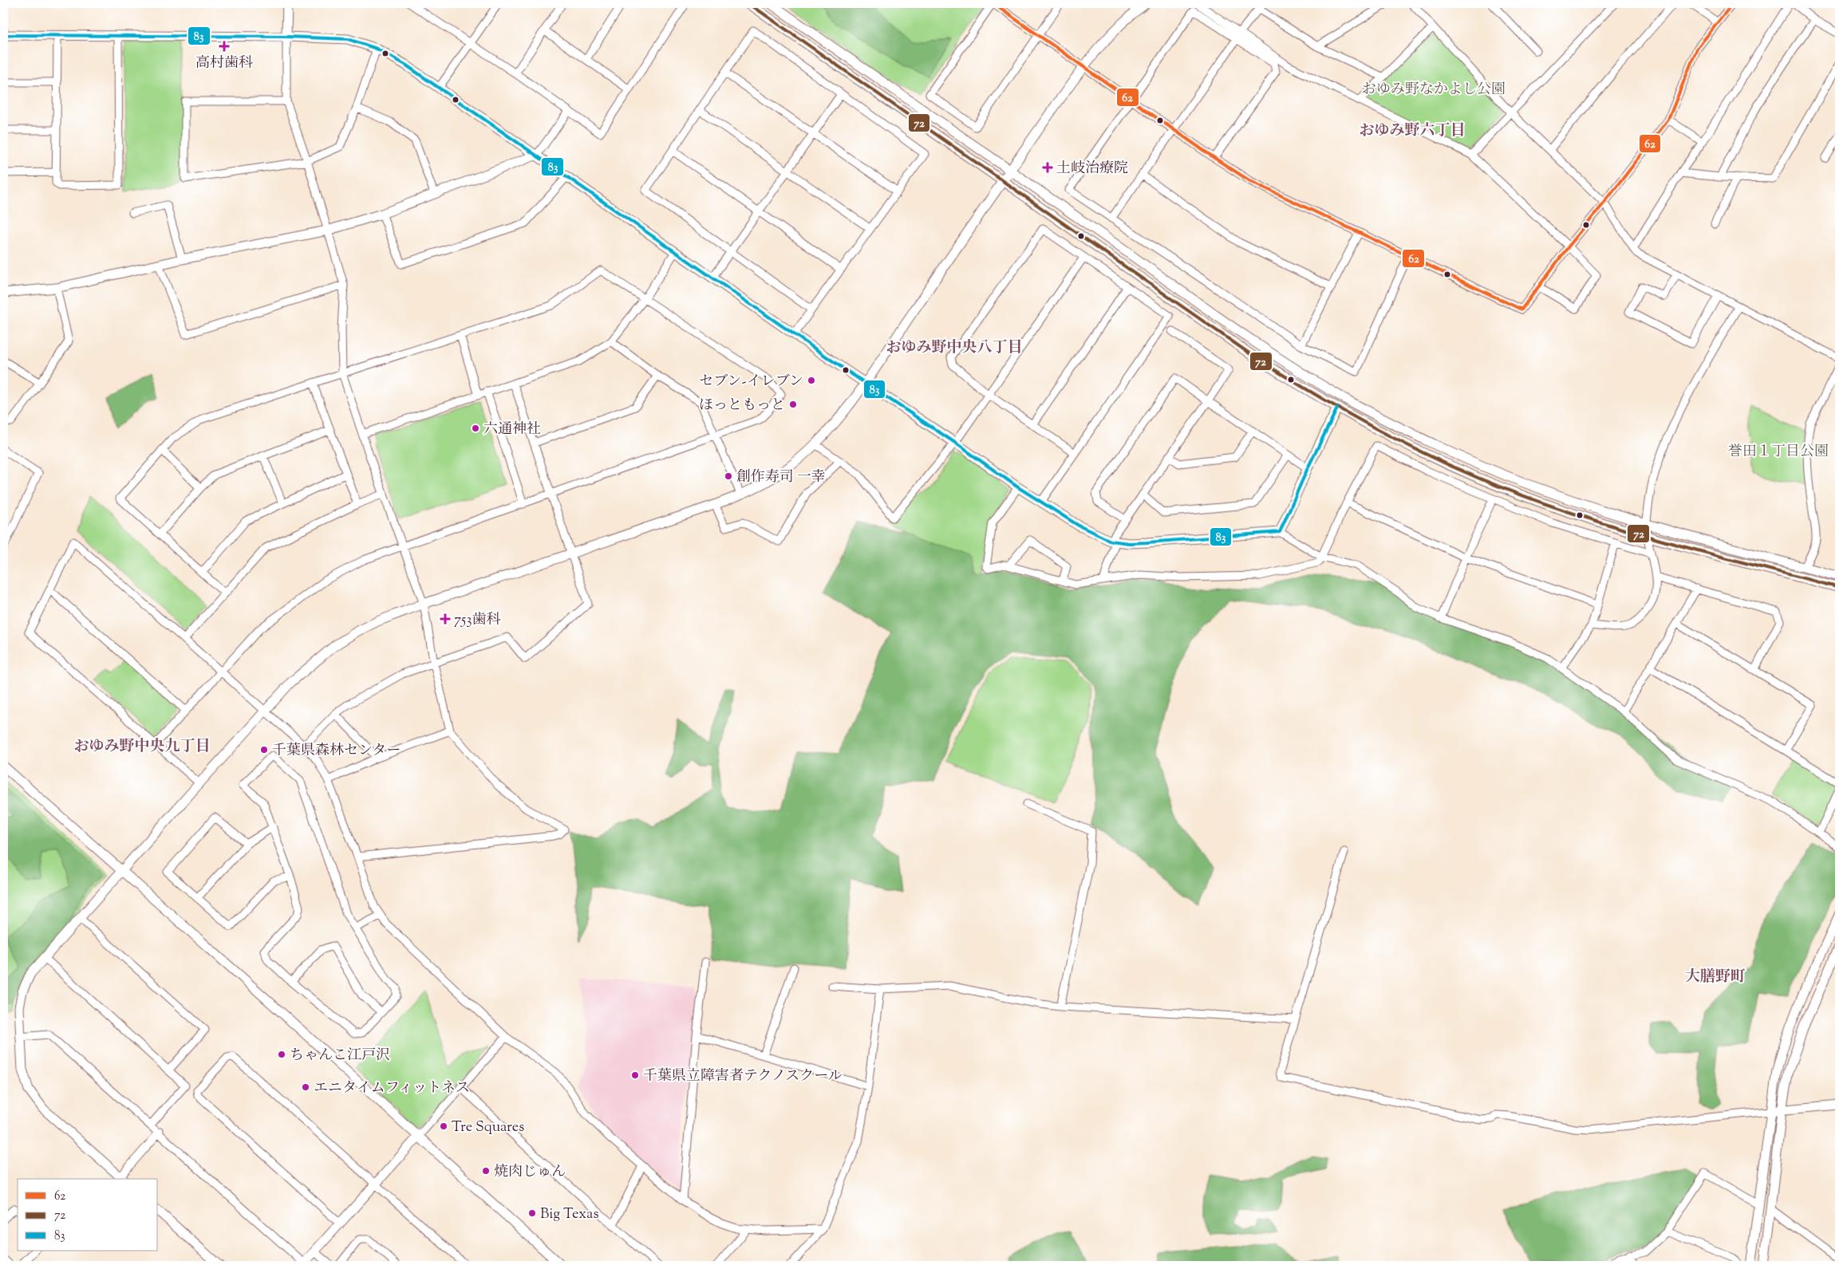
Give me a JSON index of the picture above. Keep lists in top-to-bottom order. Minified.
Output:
{"districts":["おゆみ野六丁目","おゆみ野中央八丁目","おゆみ野中央九丁目","大膳野町"],"parks":["おゆみ野なかよし公園","誉田１丁目公園"],"places":{"health":["高村歯科","土岐治療院","753歯科"],"other":["セブン-イレブン","ほっともっと","六通神社","創作寿司 一幸","千葉県森林センター","ちゃんこ江戸沢","千葉県立障害者テクノスクール","エニタイムフィットネス","Tre Squares","焼肉じゅん","Big Texas"]},"lines":["transit line 62","transit line 72","transit line 83"],"legend":["62","72","83"]}
